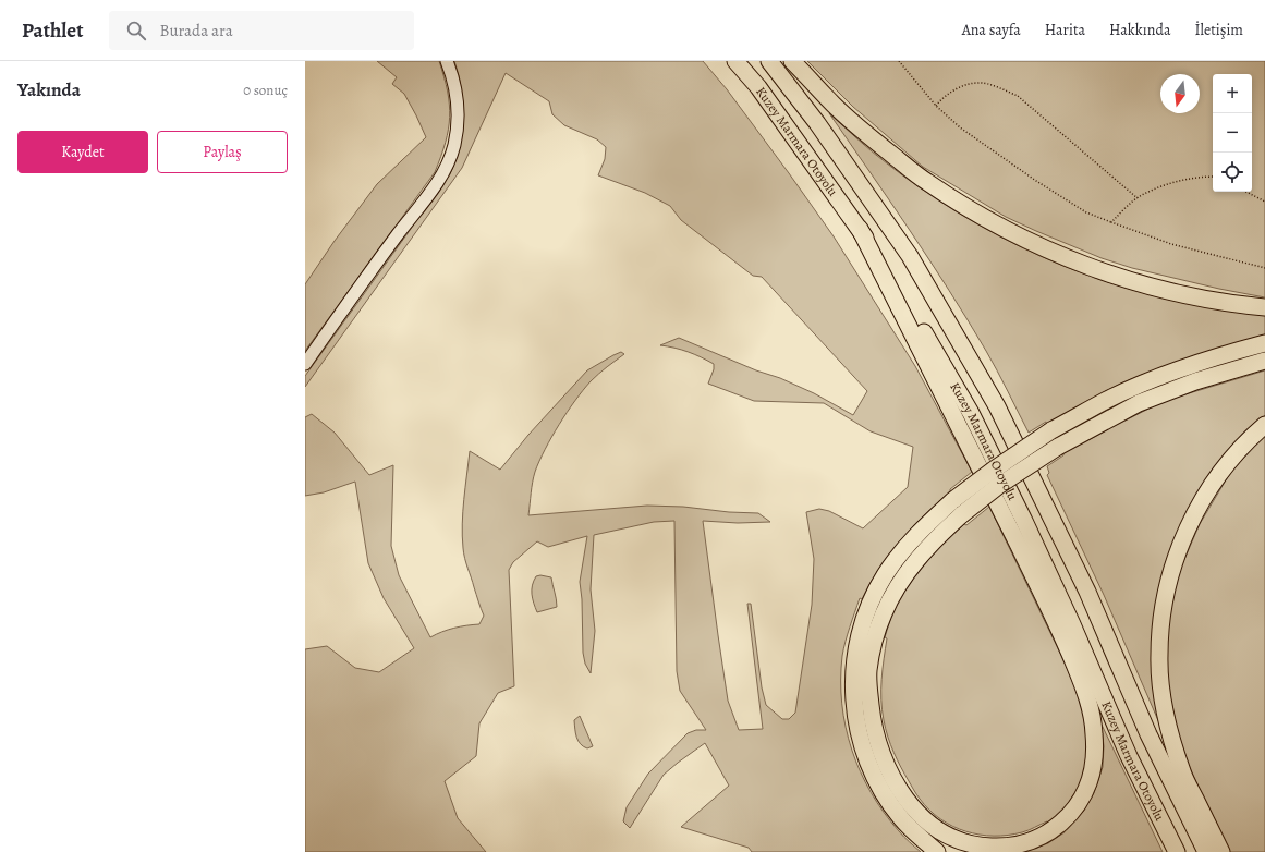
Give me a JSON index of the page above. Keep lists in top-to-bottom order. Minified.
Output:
{"streets":{"highway":["Kuzey Marmara Otoyolu"]},"north":"bottom","page":{"header":"Pathlet","search":"Burada ara","nav":["Ana sayfa","Harita","Hakkında","İletişim"],"heading":["Yakında","0 sonuç"],"map_buttons":["+","−"],"buttons":["Kaydet","Paylaş"]}}
